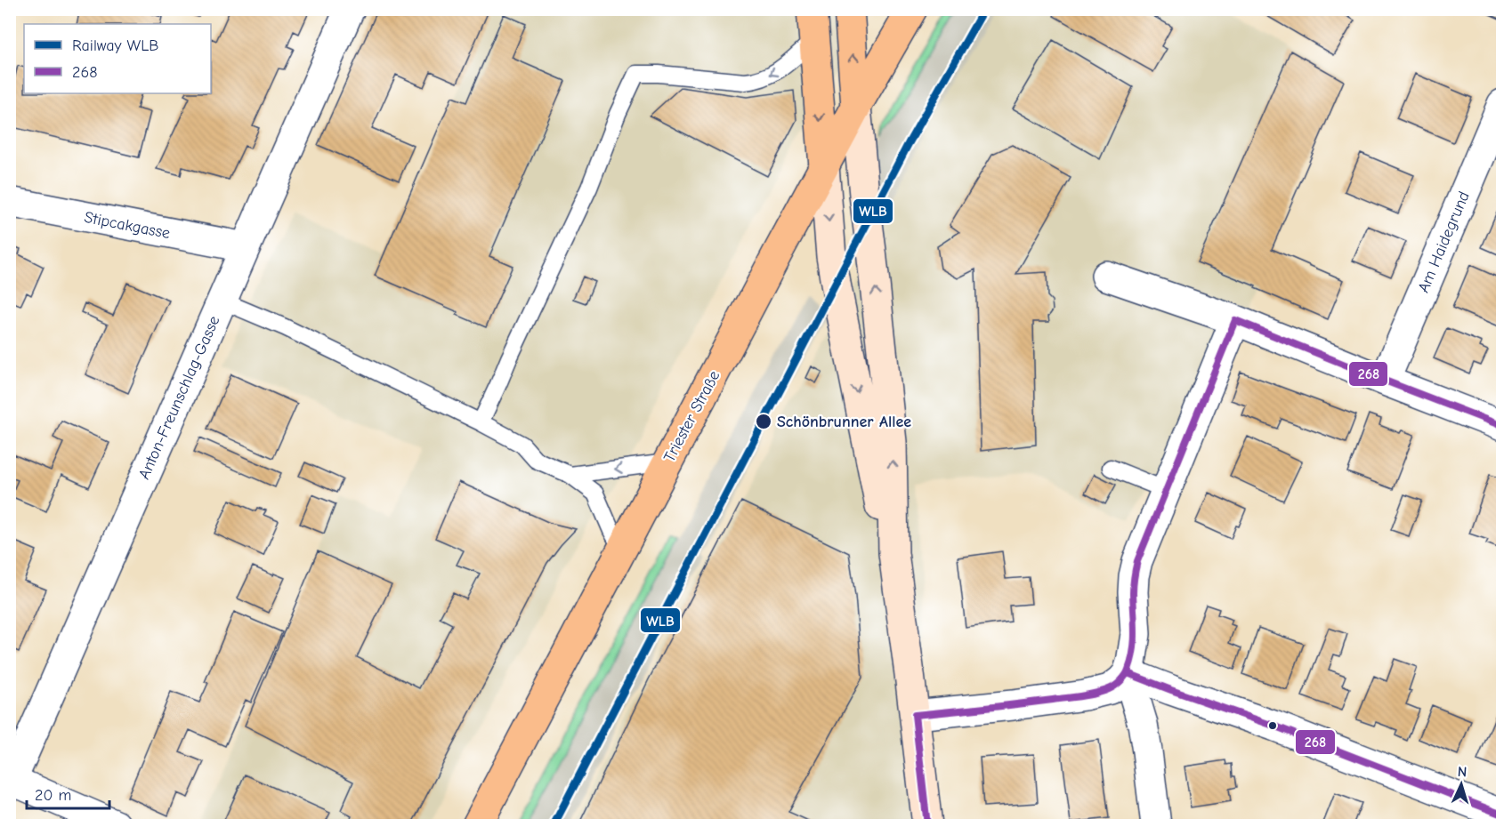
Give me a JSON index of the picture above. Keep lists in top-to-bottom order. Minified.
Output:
{"streets":{"main road":["Triester Straße"],"street":["Stipcakgasse","Am Haidegrund","Anton-Freunschlag-Gasse"]},"crossings":[["Stipcakgasse","Anton-Freunschlag-Gasse"]],"places":["Schönbrunner Allee"],"lines":["rail line WLB","transit line 268"],"legend":["Railway WLB","268"],"scale_bar":"20 m","north":"top"}
